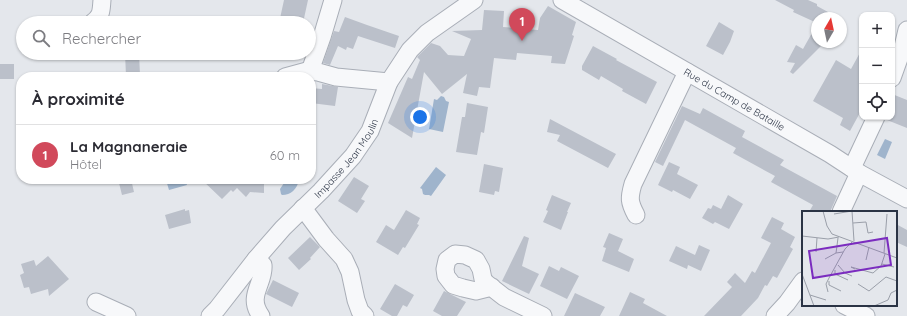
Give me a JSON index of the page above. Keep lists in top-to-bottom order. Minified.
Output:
{"streets":{"street":["Rue du Camp de Bataille","Impasse Jean Moulin"]},"north":"top","page":{"pins":"1","map_buttons":["+","−"],"search":"Rechercher","heading":"À proximité","list":[{"mark":"1","name":"La Magnaneraie","note":"Hôtel","value":"60 m"}]}}
